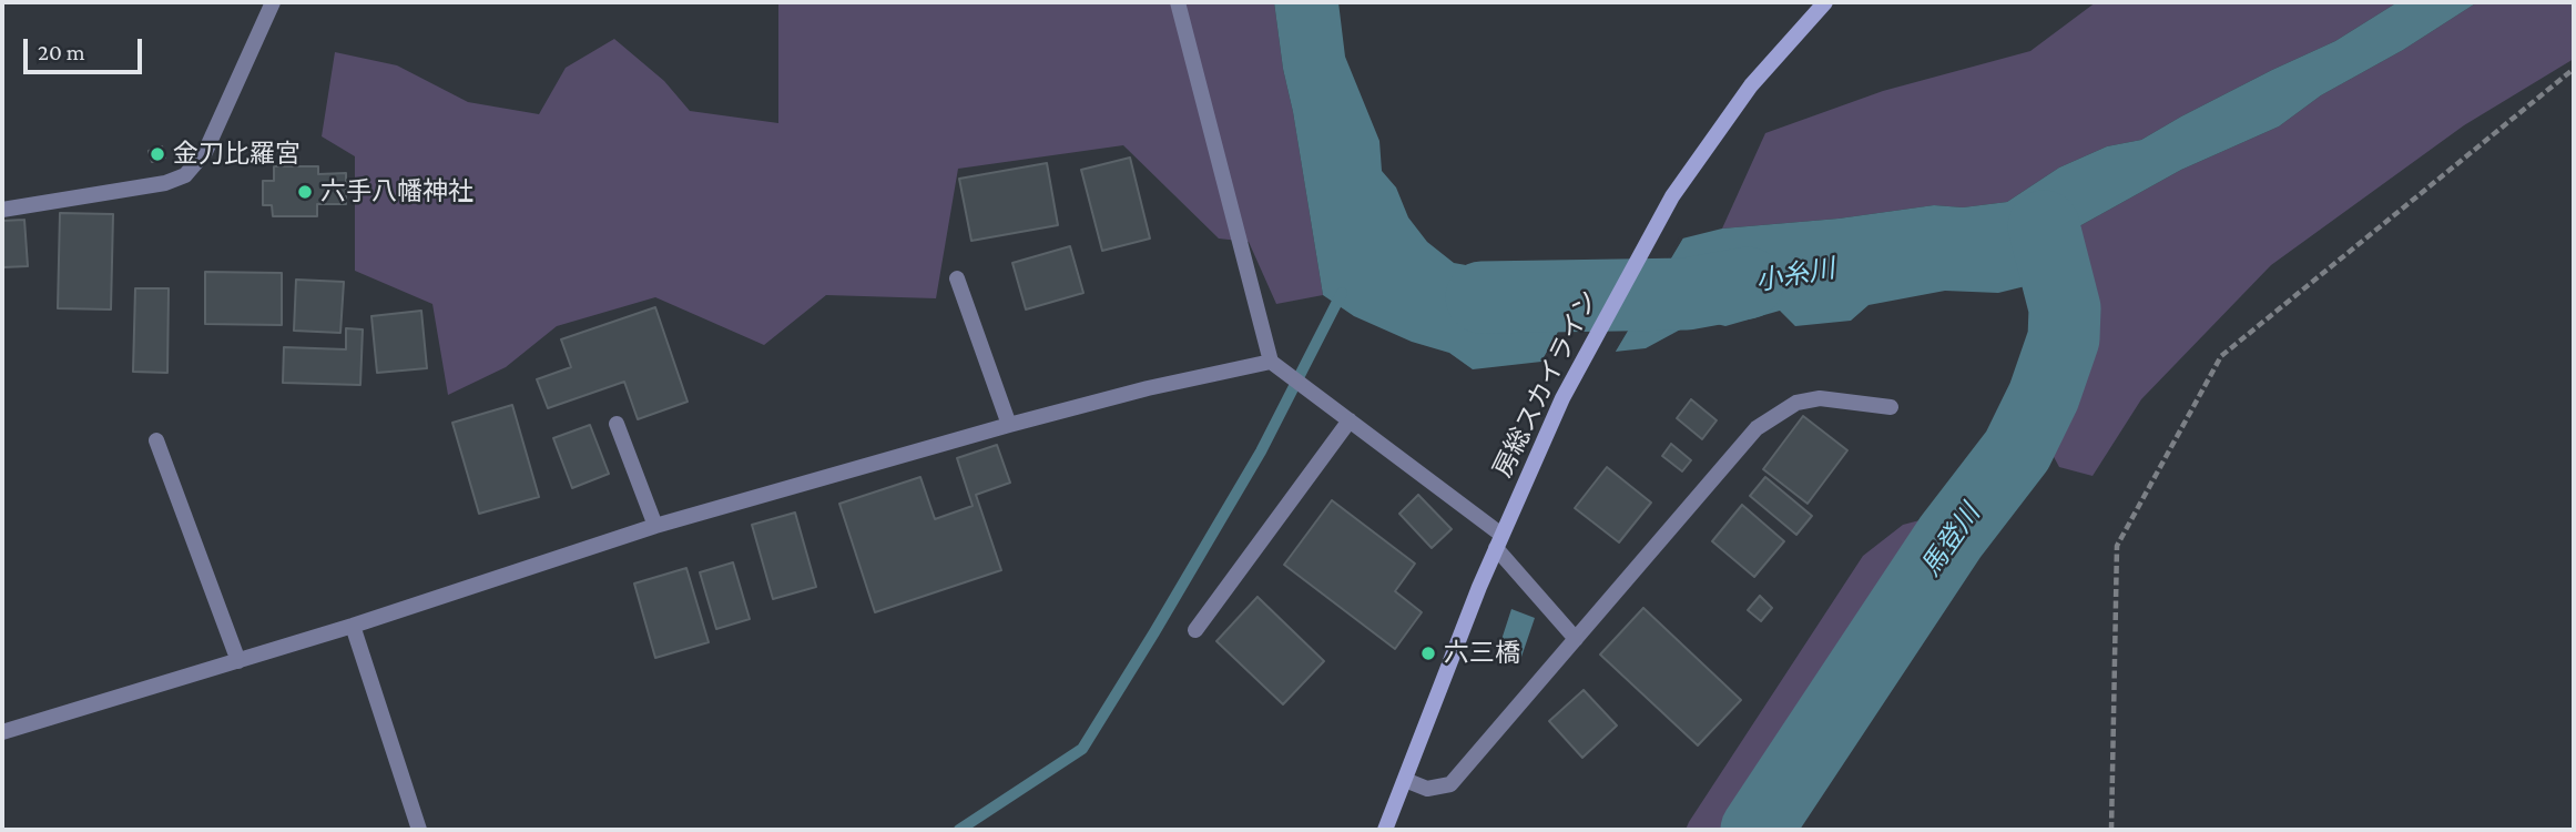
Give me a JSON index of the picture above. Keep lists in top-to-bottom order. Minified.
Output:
{"streets":{"main road":["房総スカイライン"]},"water":["小糸川","馬登川"],"places":["金刀比羅宮","六手八幡神社","六三橋"],"scale_bar":"20 m"}
